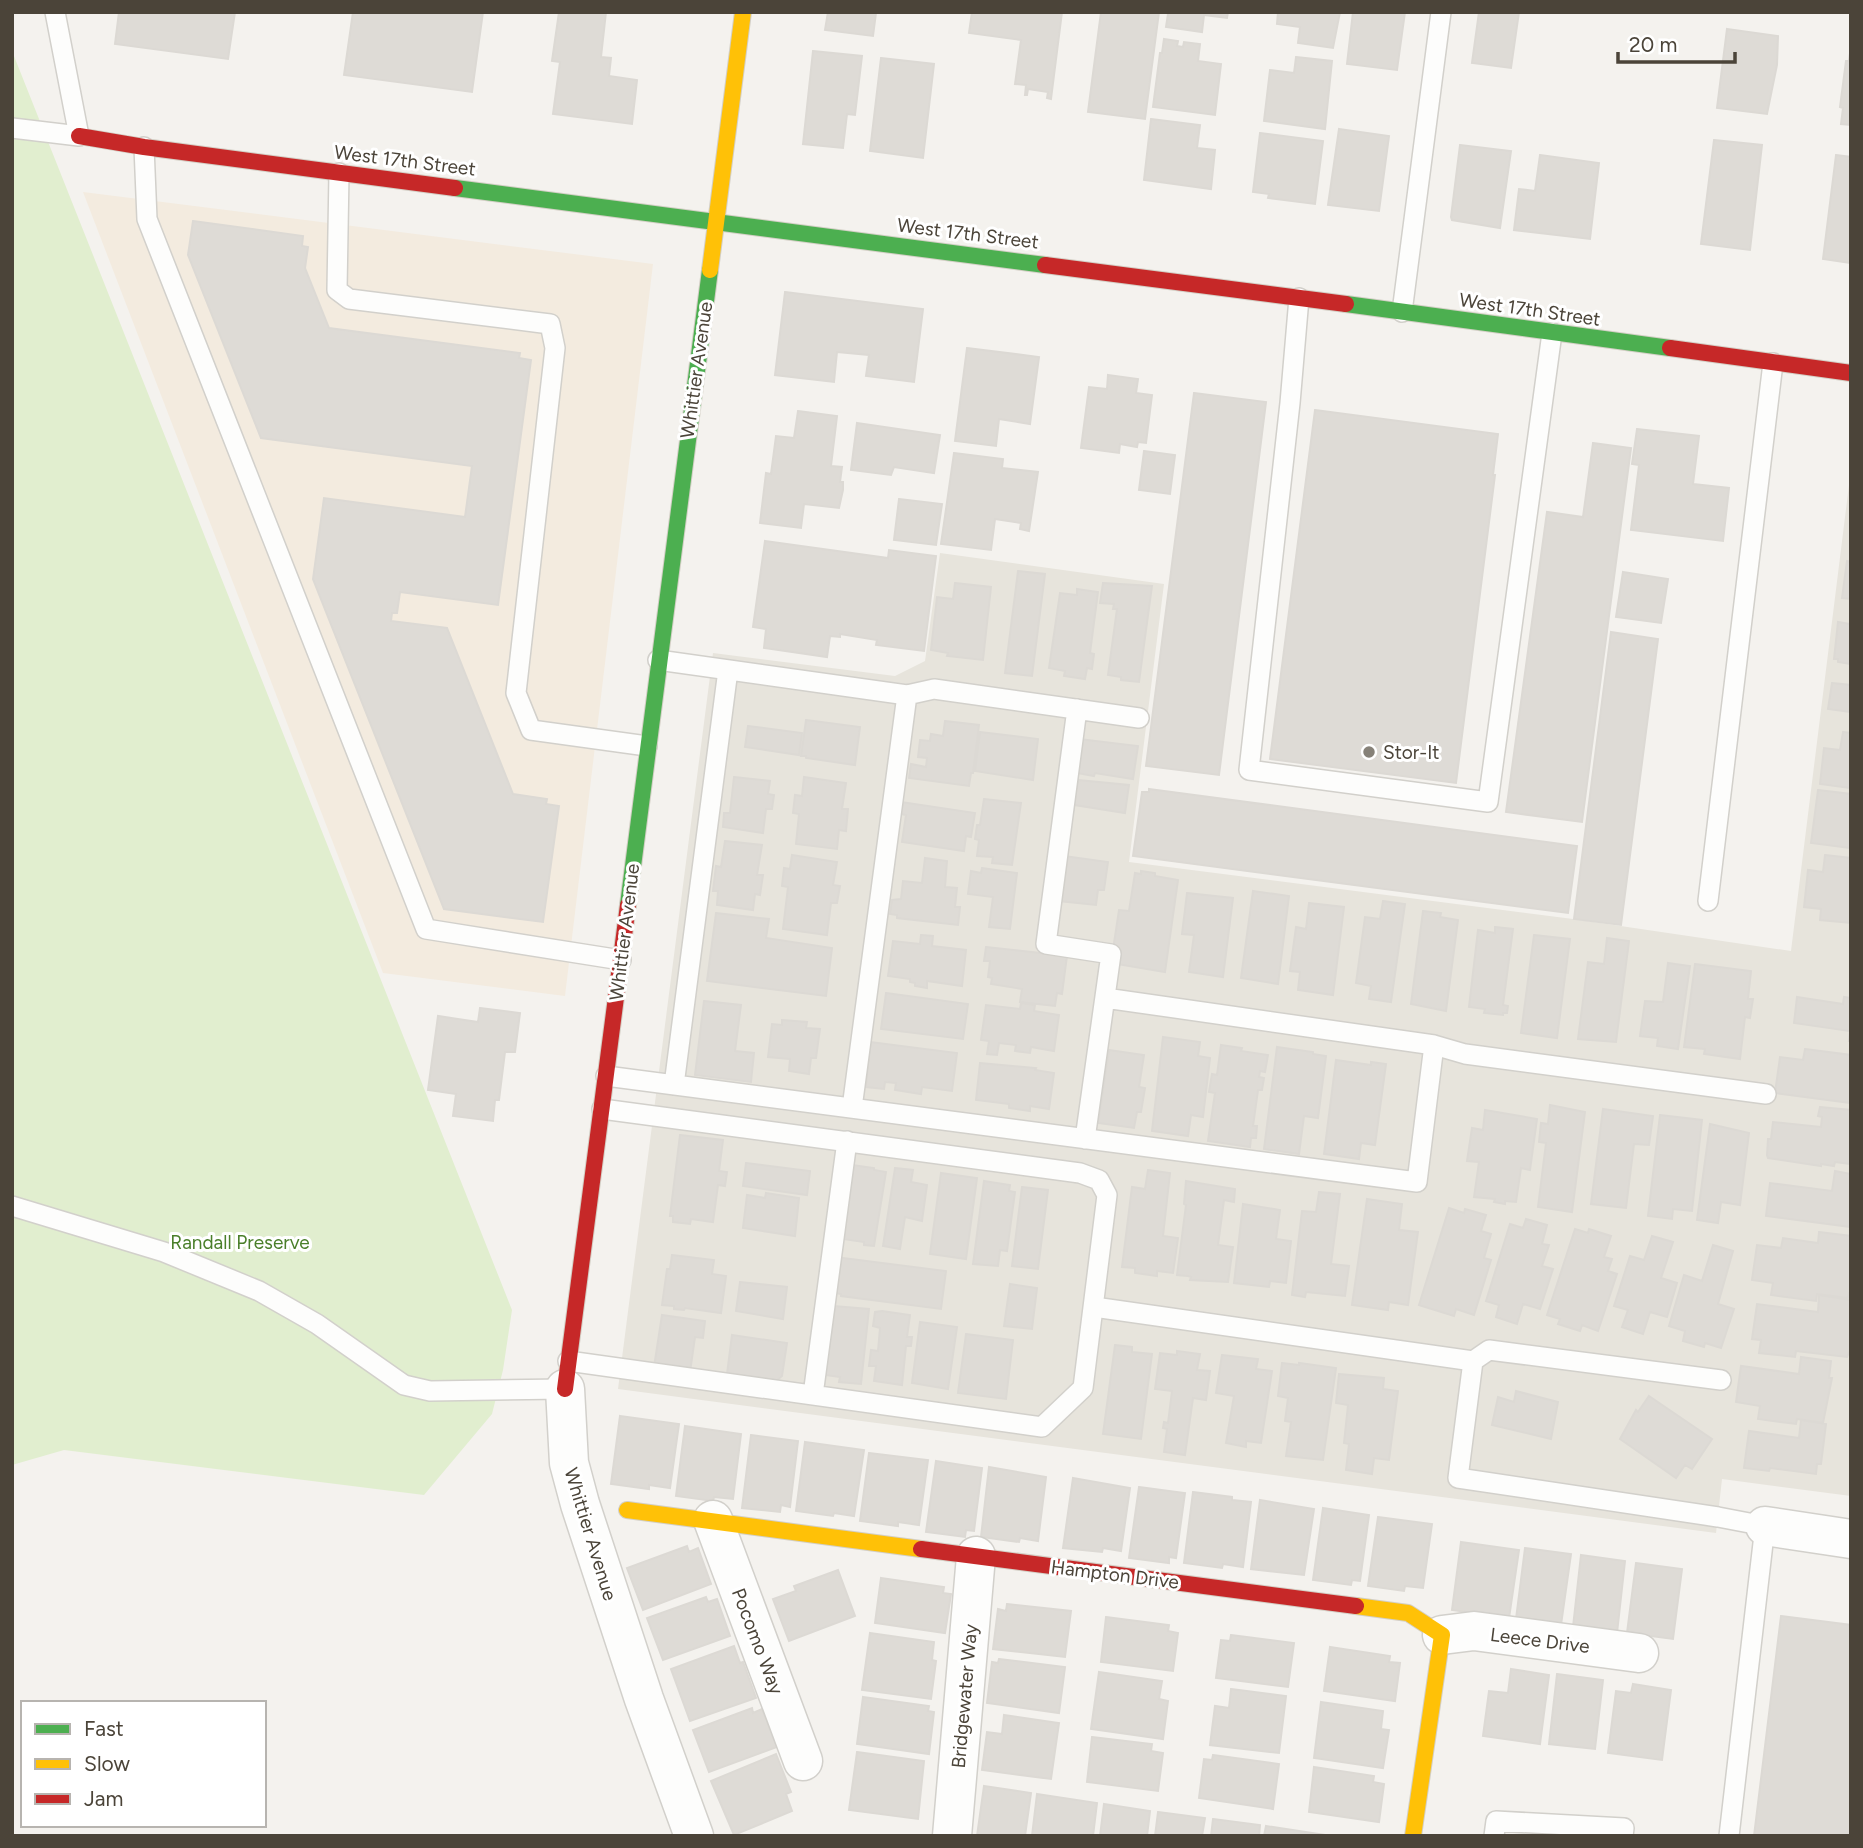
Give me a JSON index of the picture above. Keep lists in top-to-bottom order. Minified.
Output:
{"streets":{"street":["West 17th Street","Whittier Avenue","Hampton Drive","Leece Drive","Pocomo Way","Bridgewater Way"]},"crossings":[["West 17th Street","Whittier Avenue"],["Whittier Avenue","Hampton Drive"],["Hampton Drive","Leece Drive"],["Hampton Drive","Pocomo Way"],["Hampton Drive","Bridgewater Way"]],"parks":["Randall Preserve"],"places":["Stor-It"],"legend":["Fast","Slow","Jam"],"scale_bar":"20 m"}
